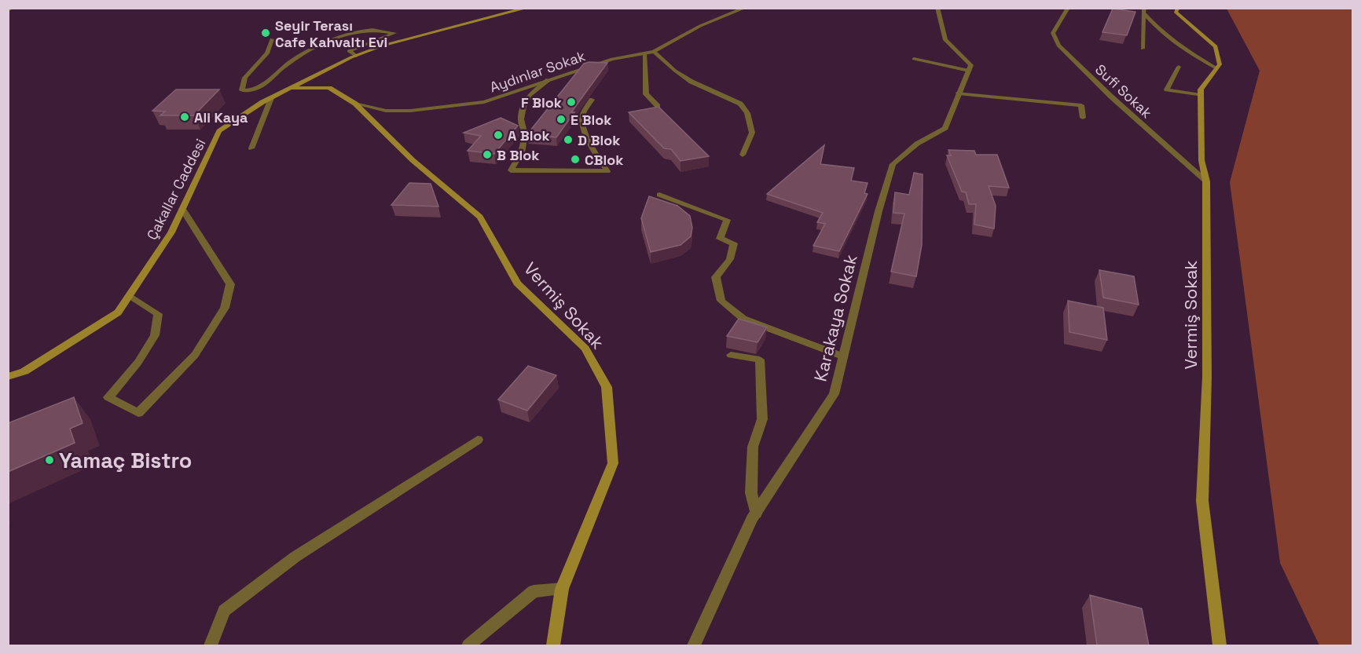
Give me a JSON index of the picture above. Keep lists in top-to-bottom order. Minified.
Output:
{"streets":{"street":["Aydınlar Sokak","Sufi Sokak","Çakallar Caddesi","Vermiş Sokak","Karakaya Sokak"]},"crossings":[["Aydınlar Sokak","Vermiş Sokak"],["Sufi Sokak","Vermiş Sokak"],["Çakallar Caddesi","Vermiş Sokak"]],"places":["Seyir Terası Cafe Kahvaltı Evi","F Blok","Ali Kaya","E Blok","A Blok","D Blok","B Blok","CBlok","Yamaç Bistro"]}
